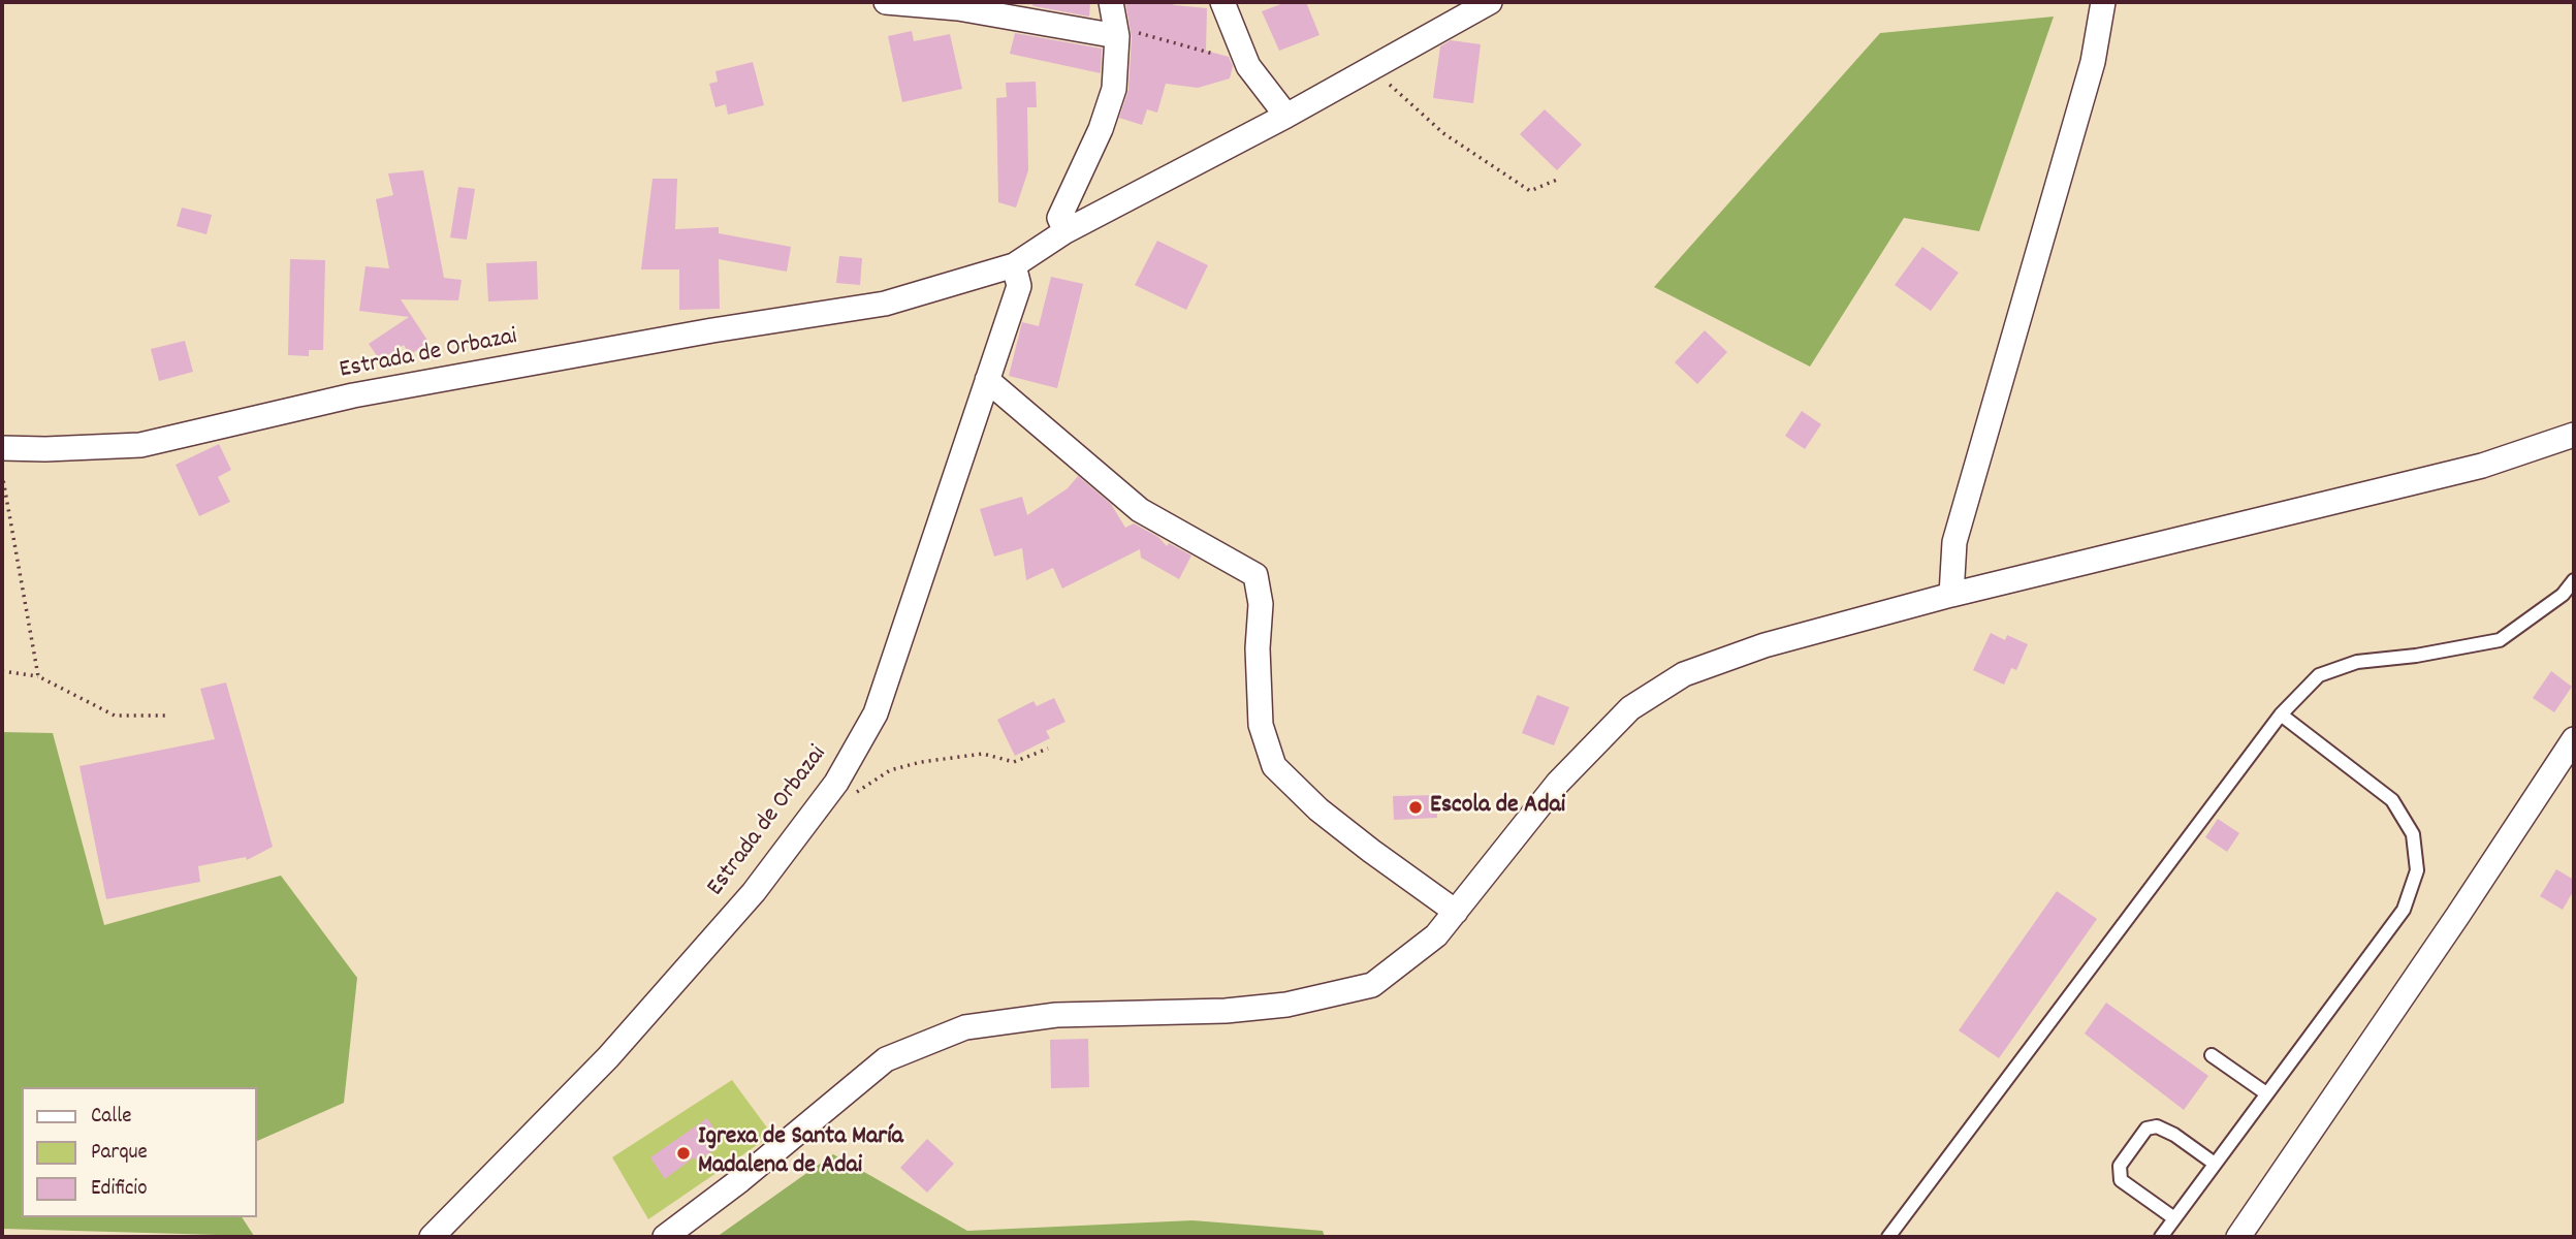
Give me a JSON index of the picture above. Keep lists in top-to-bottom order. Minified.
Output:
{"streets":{"street":["Estrada de Orbazai"]},"places":["Escola de Adai","Igrexa de Santa María Madalena de Adai"],"legend":["Calle","Parque","Edificio"]}
